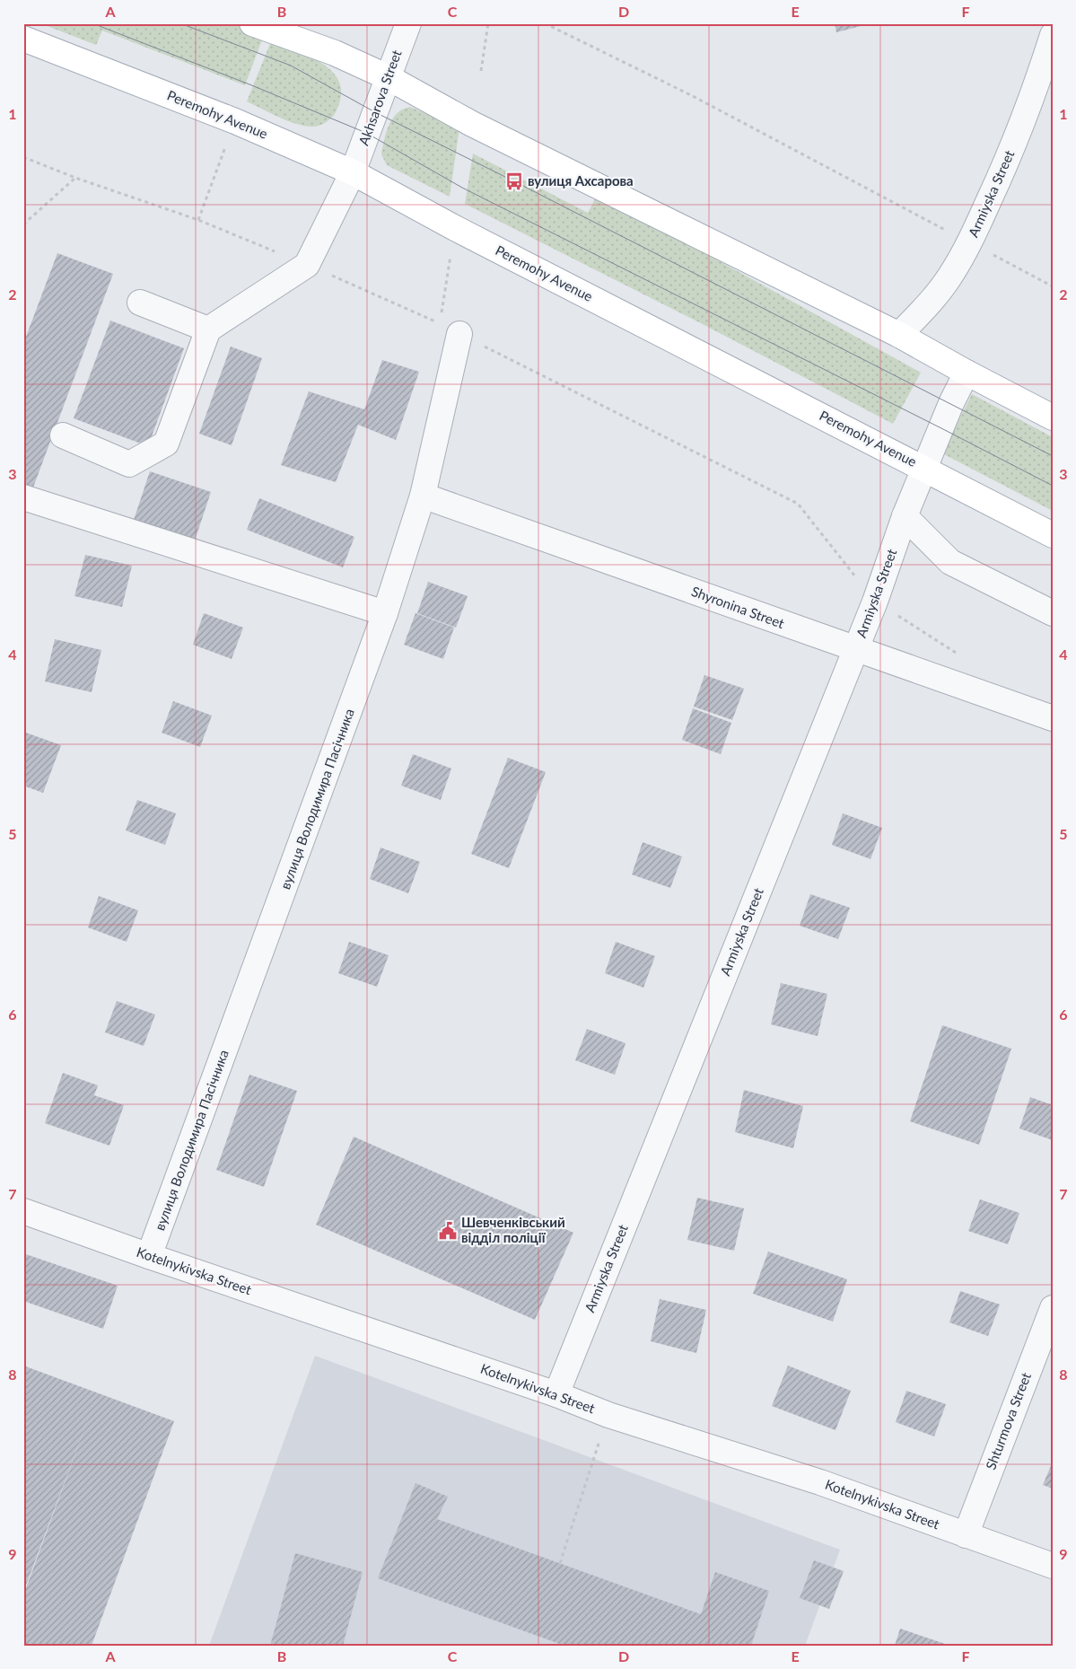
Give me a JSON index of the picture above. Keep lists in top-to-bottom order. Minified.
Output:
{"streets":{"main road":["Peremohy Avenue"],"street":["Akhsarova Street","Armiyska Street","Shyronina Street","вулиця Володимира Пасічника","Kotelnykivska Street","Shturmova Street"]},"crossings":[["Akhsarova Street","Peremohy Avenue"],["Peremohy Avenue","Armiyska Street"],["Armiyska Street","Shyronina Street"],["Armiyska Street","Kotelnykivska Street"],["Shyronina Street","вулиця Володимира Пасічника"],["вулиця Володимира Пасічника","Kotelnykivska Street"],["Kotelnykivska Street","Shturmova Street"]],"places":{"bus stop":["вулиця Ахсарова"],"public building":["Шевченківський відділ поліції"]},"grid":{"columns":["A","B","C","D","E","F"],"rows":["1","2","3","4","5","6","7","8","9"]}}
